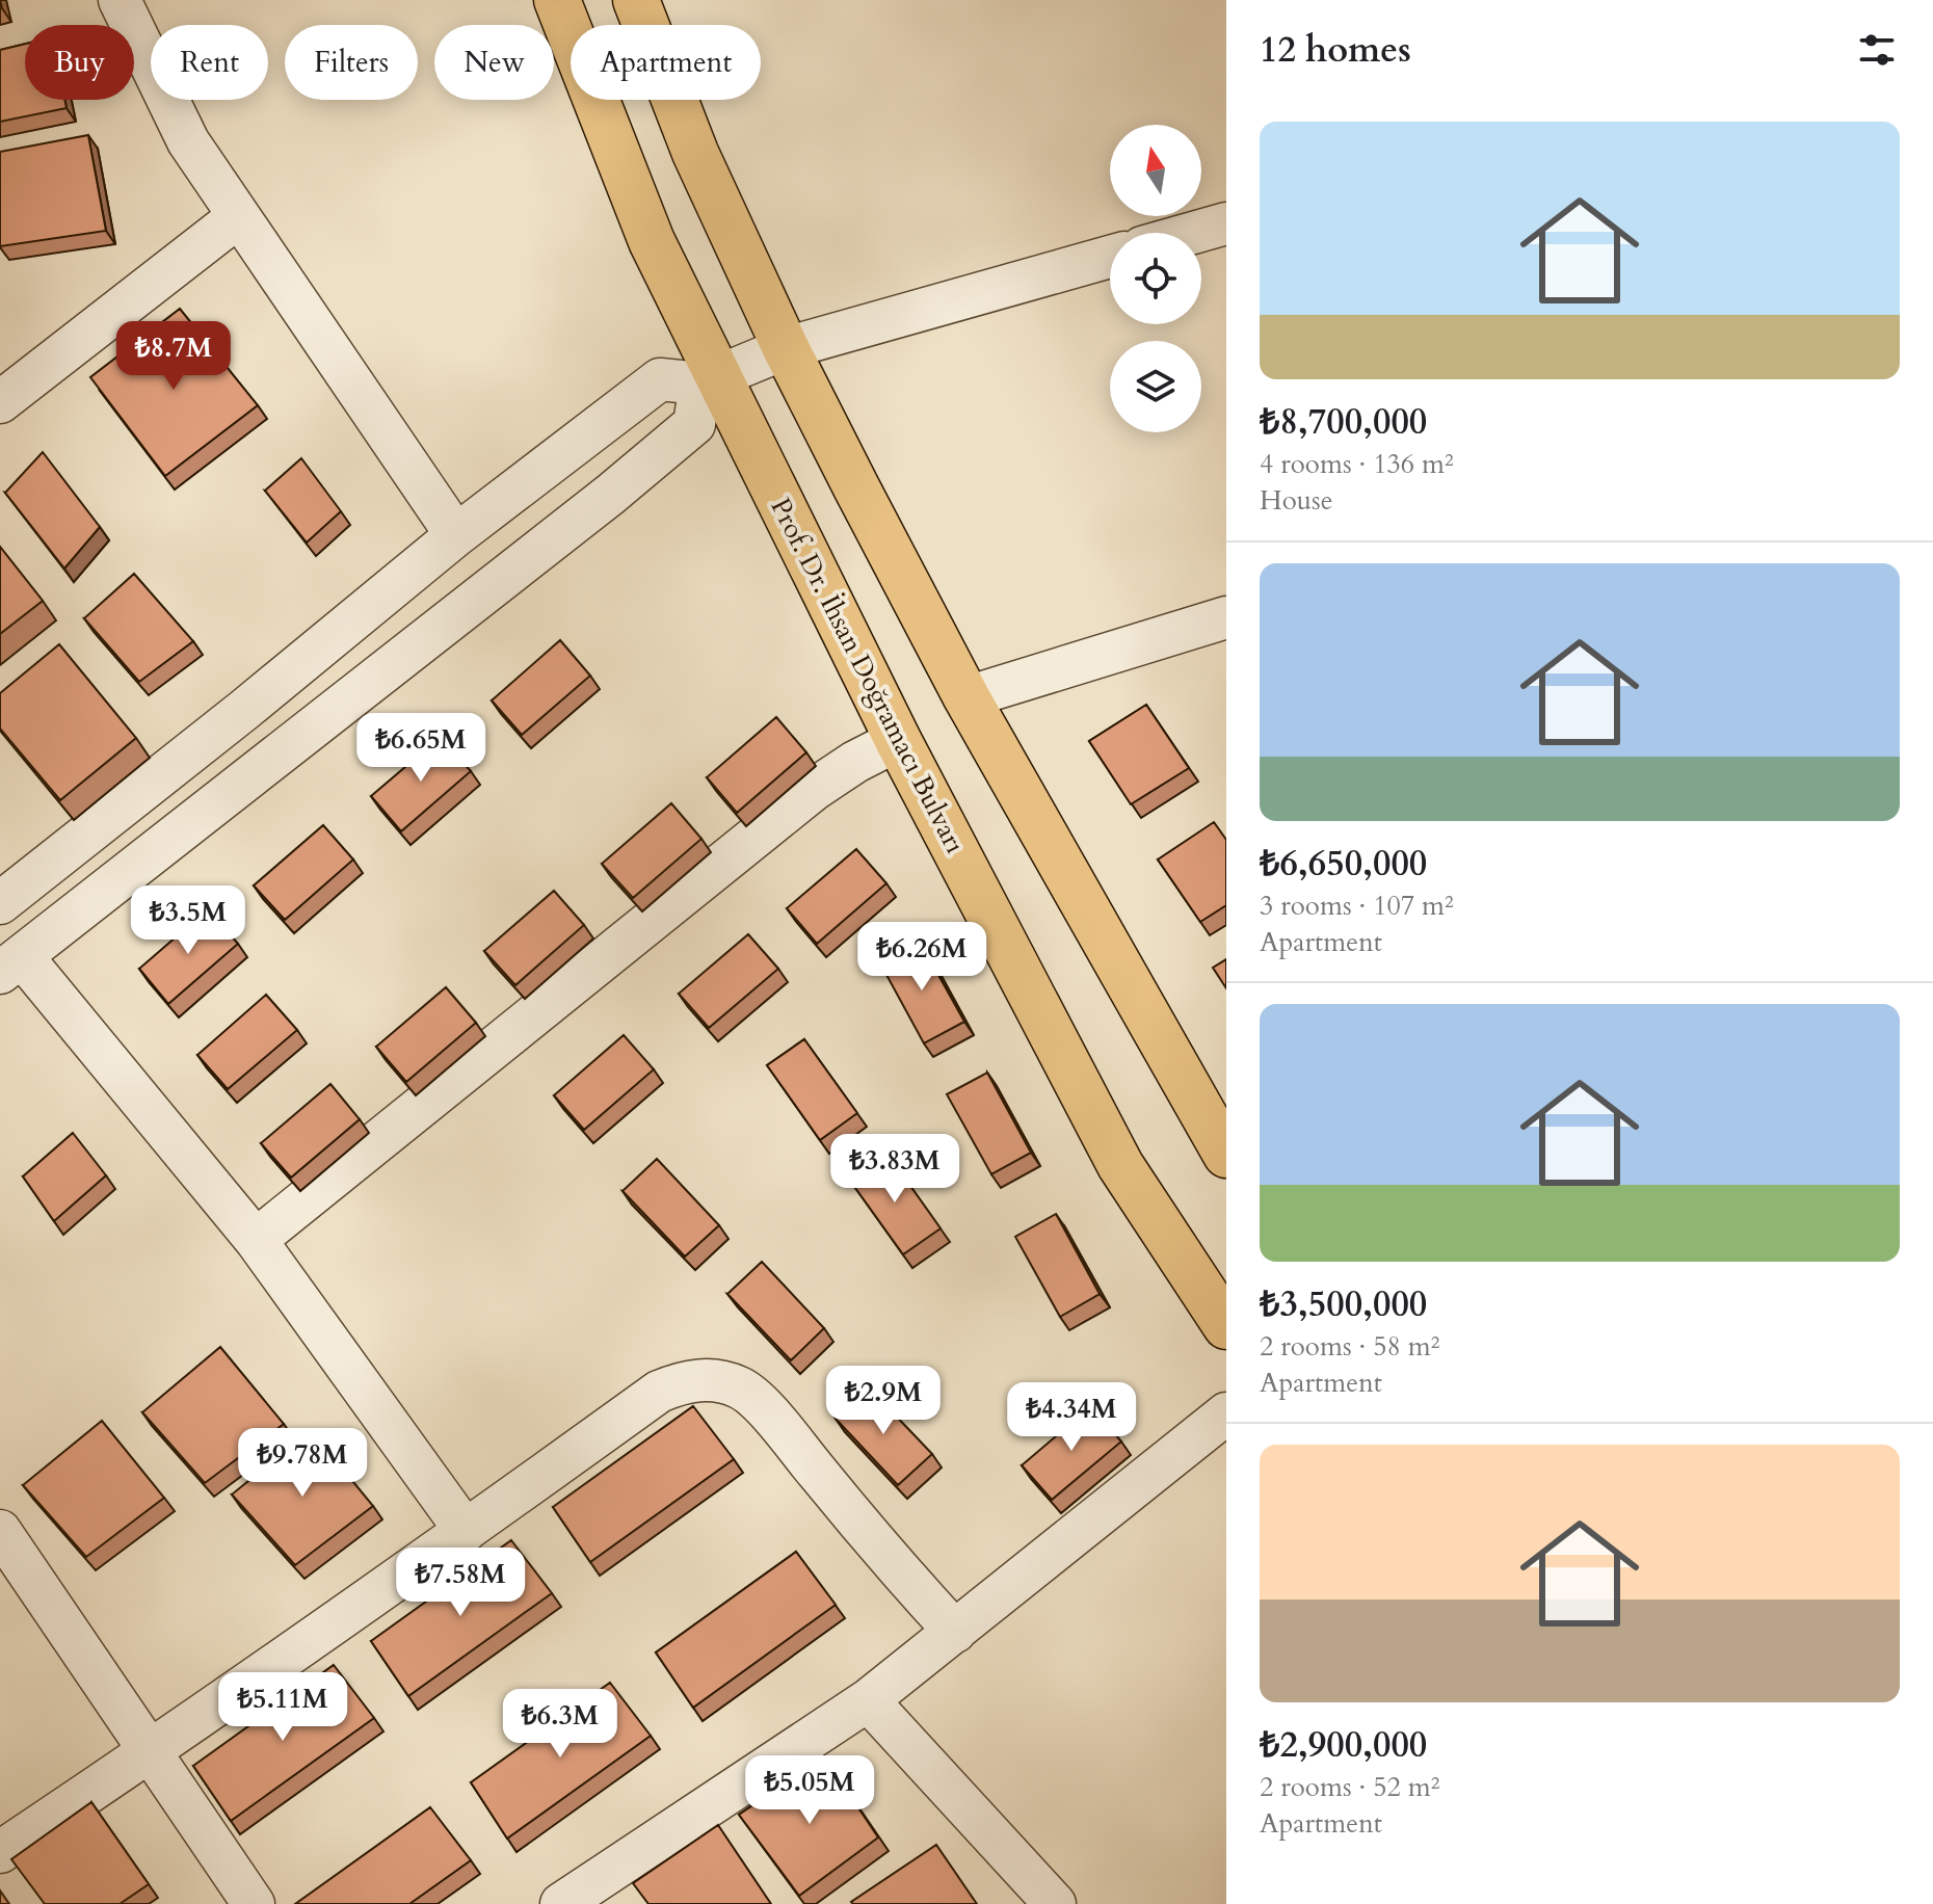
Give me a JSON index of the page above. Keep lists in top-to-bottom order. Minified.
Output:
{"streets":{"main road":["Prof. Dr. İhsan Doğramacı Bulvarı"]},"north":"top","page":{"heading":"12 homes","chip":["Buy","Rent","Filters","New","Apartment"],"list":[{"name":"₺8,700,000","note":"4 rooms · 136 m² · House"},{"name":"₺6,650,000","note":"3 rooms · 107 m² · Apartment"},{"name":"₺3,500,000","note":"2 rooms · 58 m² · Apartment"},{"name":"₺2,900,000","note":"2 rooms · 52 m² · Apartment"}],"price":["₺8.7M","₺6.65M","₺3.5M","₺6.26M","₺3.83M","₺2.9M","₺4.34M","₺9.78M","₺7.58M","₺5.11M","₺6.3M","₺5.05M"]}}
